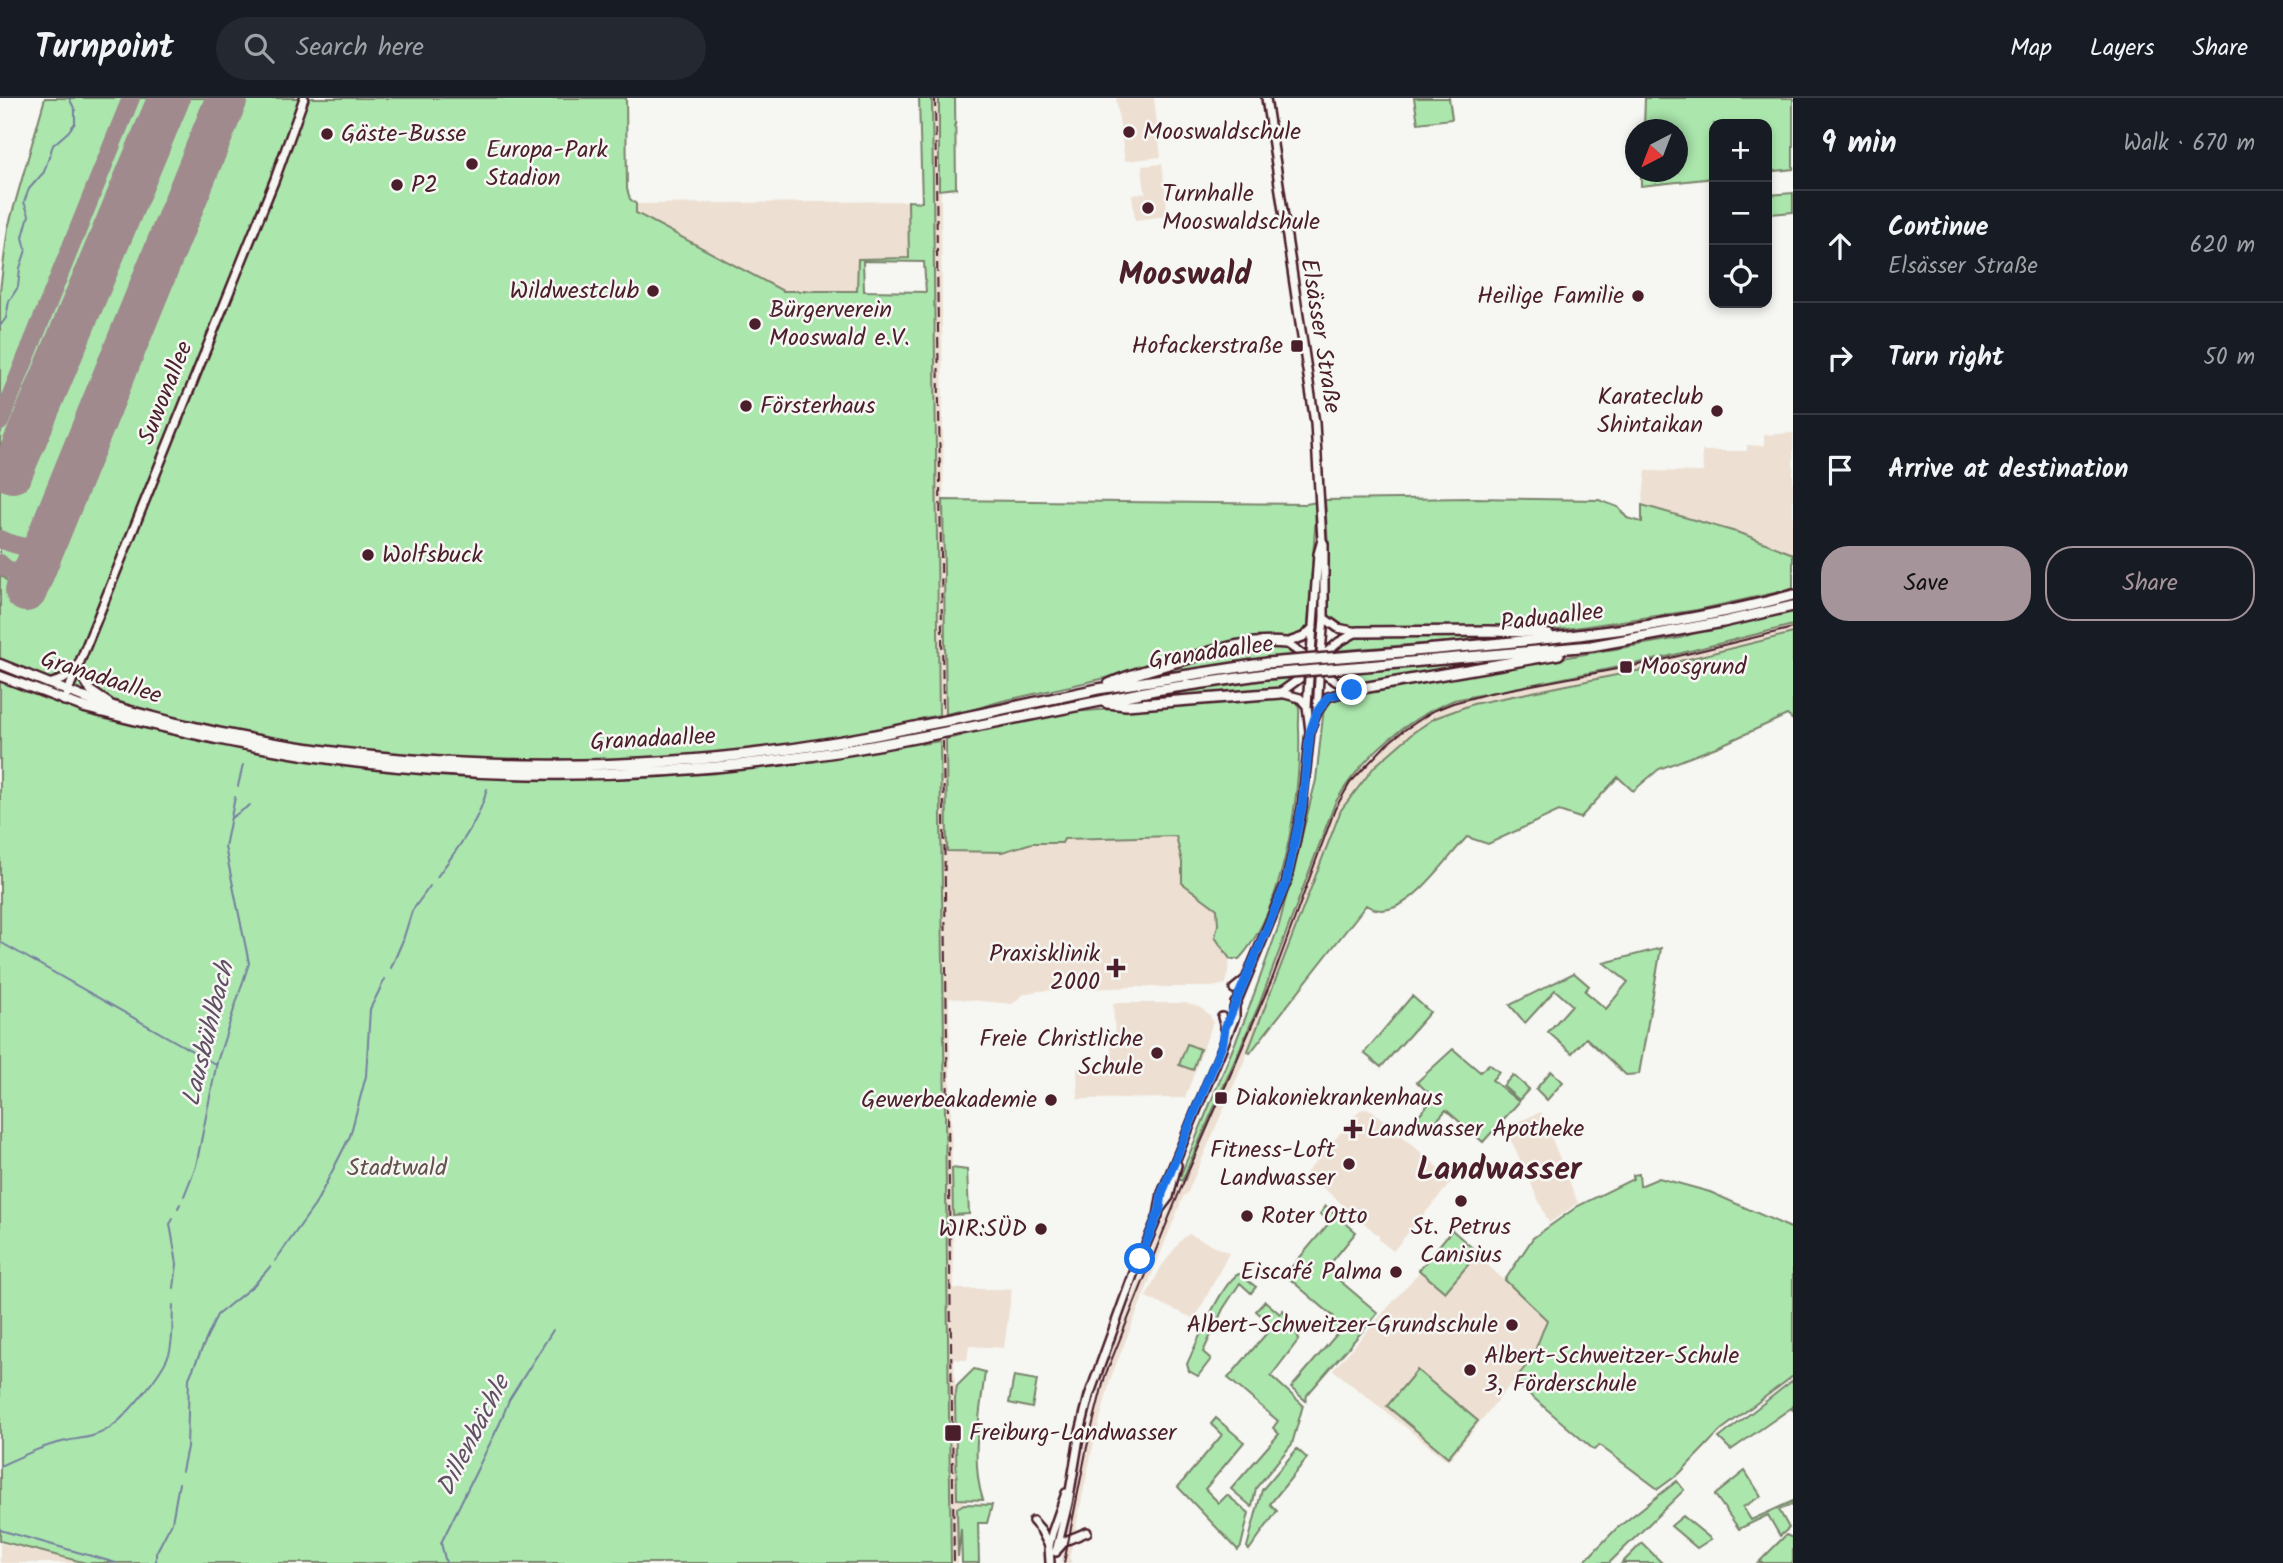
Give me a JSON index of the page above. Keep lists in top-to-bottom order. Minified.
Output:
{"streets":{"highway":["Paduaallee","Granadaallee"],"main road":["Elsässer Straße","Suwonallee"]},"crossings":[["Elsässer Straße","Paduaallee"],["Elsässer Straße","Granadaallee"],["Suwonallee","Granadaallee"],["Paduaallee","Granadaallee"]],"districts":["Mooswald","Landwasser"],"water":["Lausbühlbach","Dillenbächle"],"parks":["Stadtwald"],"places":{"other":["Mooswaldschule","Gäste-Busse","Europa-Park Stadion","P2","Turnhalle Mooswaldschule","Wildwestclub","Heilige Familie","Bürgerverein Mooswald e.V.","Försterhaus","Karateclub Shintaikan","Wolfsbuck","Freie Christliche Schule","Gewerbeakademie","Fitness-Loft Landwasser","St. Petrus Canisius","Roter Otto","WIR:SÜD","Eiscafé Palma","Albert-Schweitzer-Grundschule","Albert-Schweitzer-Schule 3, Förderschule"],"transit":["Hofackerstraße","Moosgrund","Diakoniekrankenhaus","Freiburg-Landwasser"],"health":["Praxisklinik 2000","Landwasser Apotheke"]},"north":"bottom left","page":{"header":"Turnpoint","search":"Search here","nav":["Map","Layers","Share"],"heading":["9 min","Walk · 670 m"],"map_buttons":["+","−"],"list":[["Continue","Elsässer Straße","620 m"],["Turn right","50 m"],"Arrive at destination"],"buttons":["Save","Share"]}}
